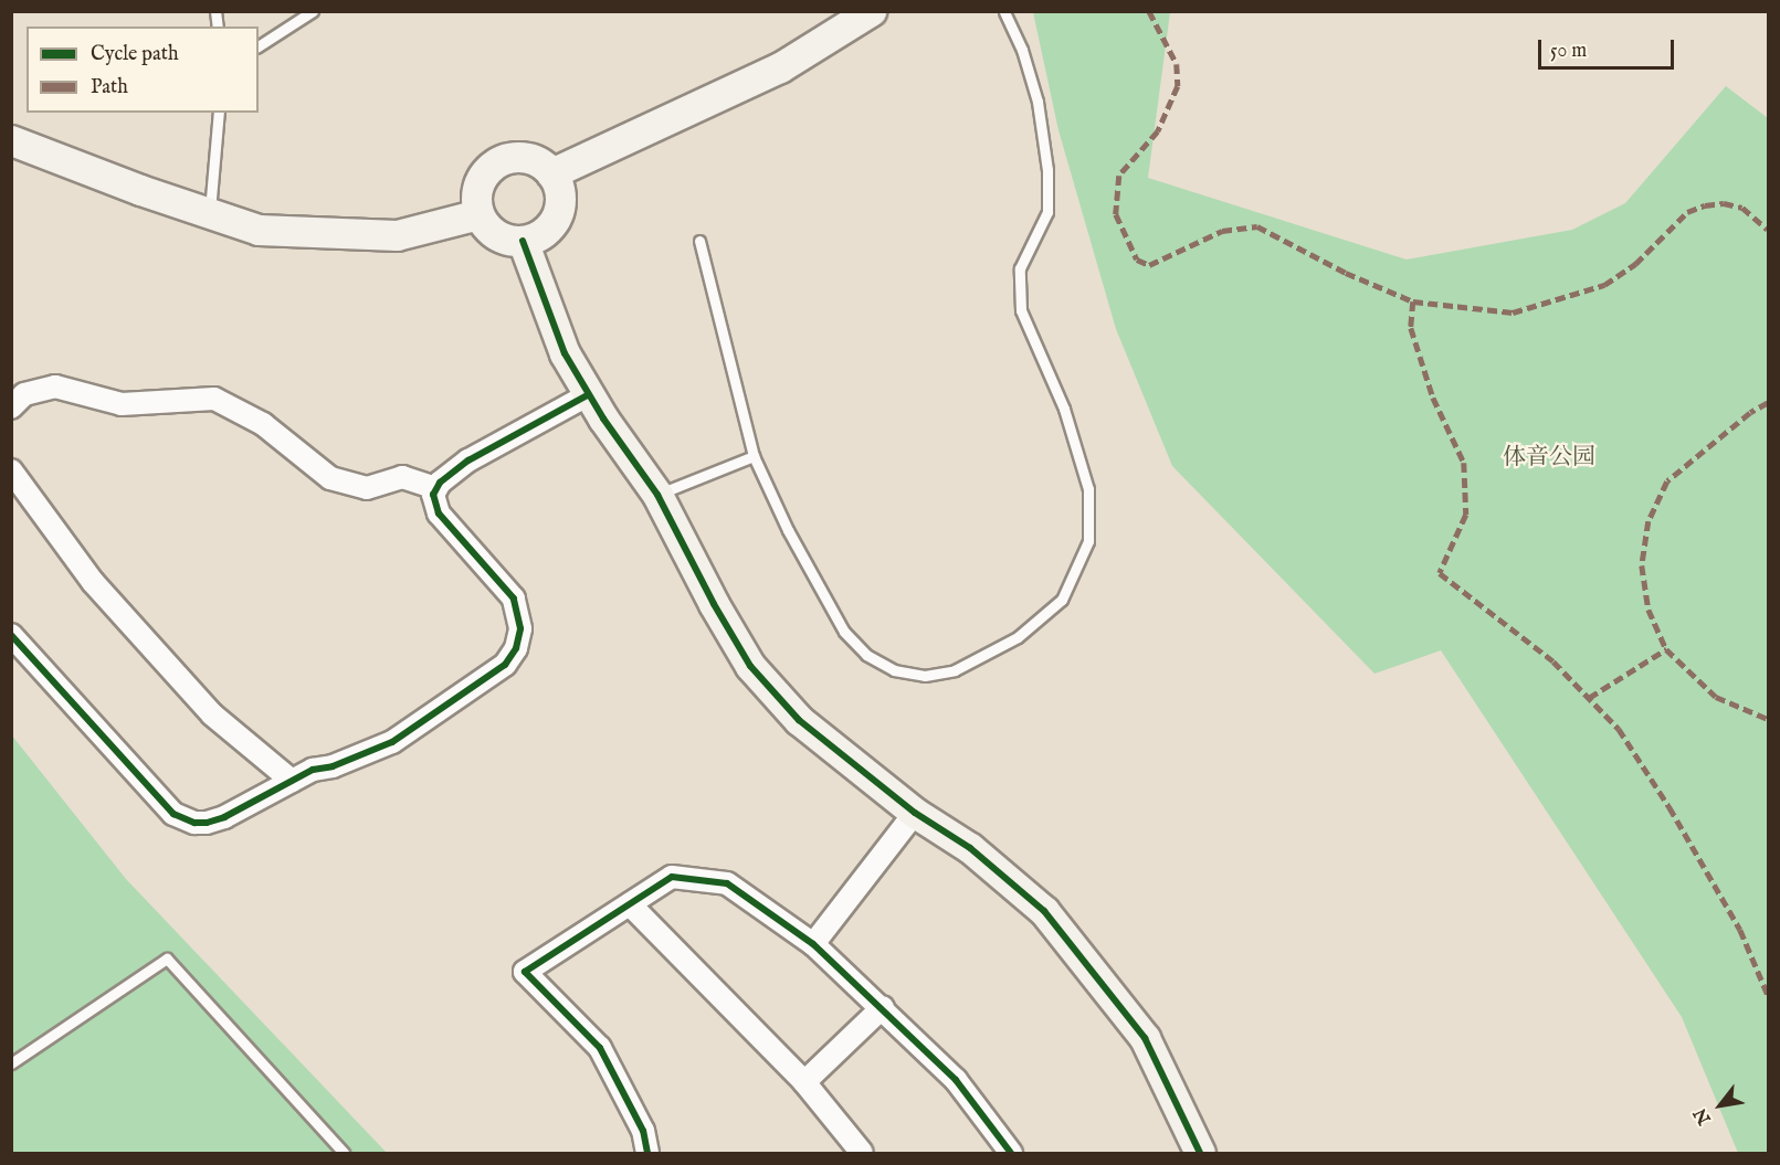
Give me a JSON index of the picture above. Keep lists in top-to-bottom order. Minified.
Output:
{"parks":["体音公园"],"legend":["Cycle path","Path"],"scale_bar":"50 m","north":"bottom left"}
